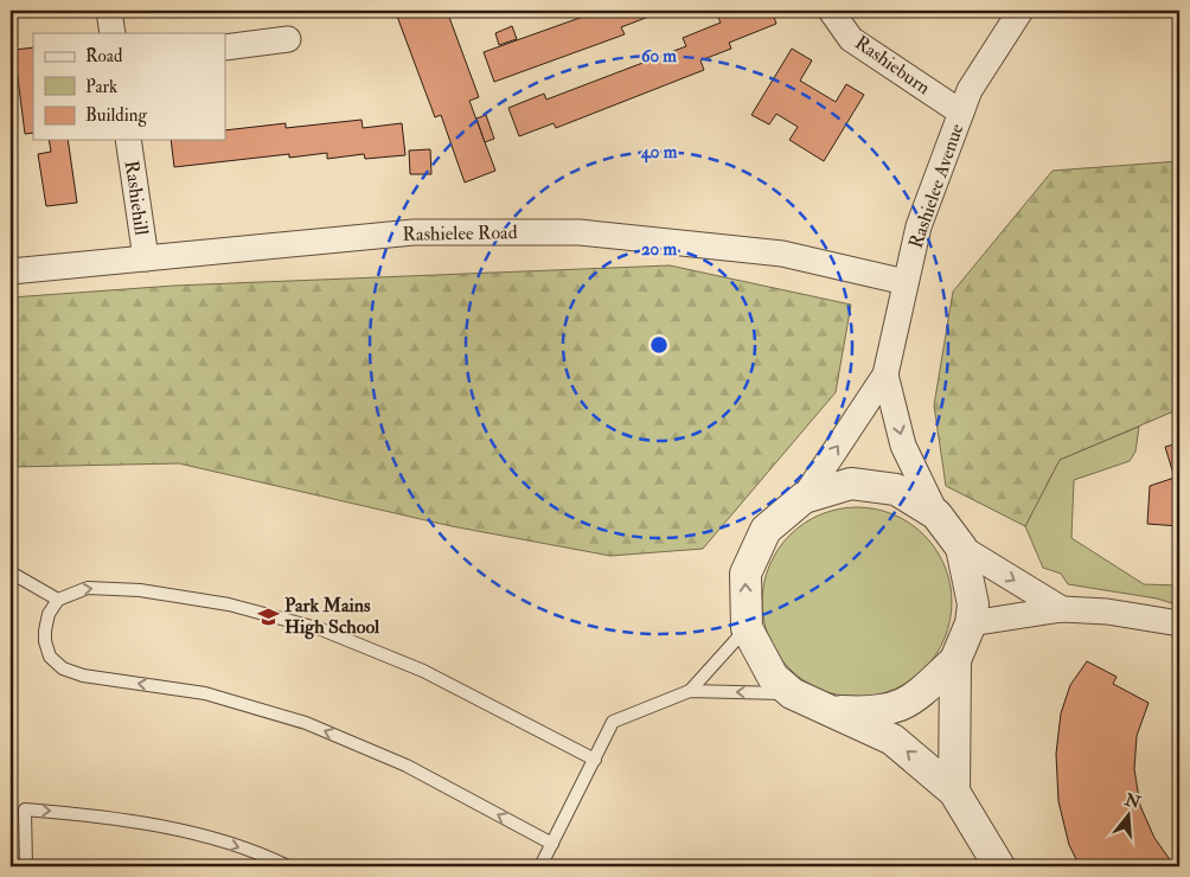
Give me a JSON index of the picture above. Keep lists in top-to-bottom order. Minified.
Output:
{"streets":{"street":["Rashieburn","Rashielee Avenue","Rashiehill","Rashielee Road"]},"crossings":[["Rashieburn","Rashielee Avenue"],["Rashielee Avenue","Rashielee Road"],["Rashiehill","Rashielee Road"]],"places":{"school or university":["Park Mains High School"]},"legend":["Road","Park","Building"],"north":"top","rings":["60 m","40 m","20 m"]}
